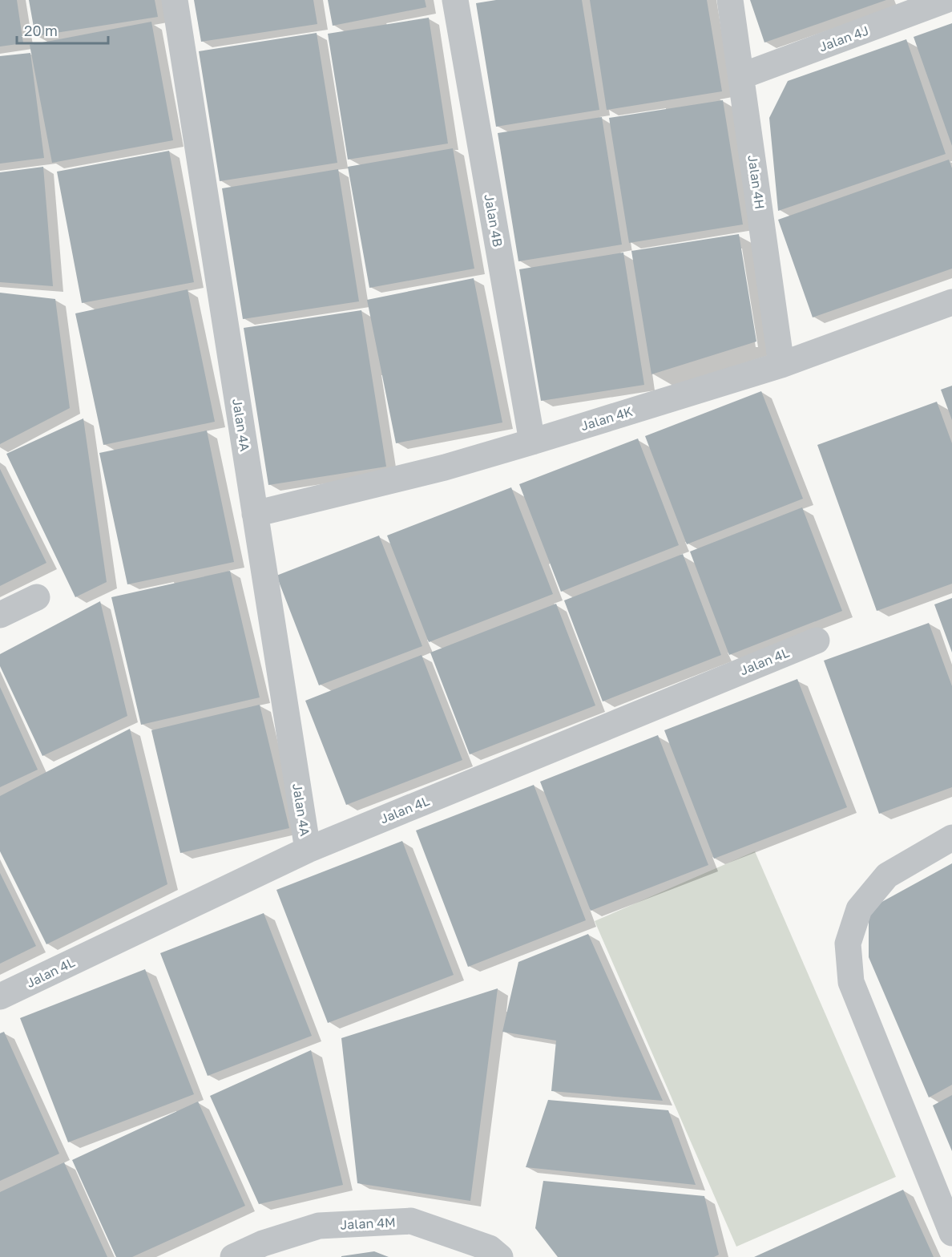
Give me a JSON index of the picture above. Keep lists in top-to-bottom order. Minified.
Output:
{"streets":{"street":["Jalan 4J","Jalan 4H","Jalan 4B","Jalan 4K","Jalan 4A","Jalan 4L","Jalan 4M"]},"crossings":[["Jalan 4J","Jalan 4H"],["Jalan 4H","Jalan 4K"],["Jalan 4B","Jalan 4K"],["Jalan 4K","Jalan 4A"],["Jalan 4A","Jalan 4L"]],"scale_bar":"20 m"}
